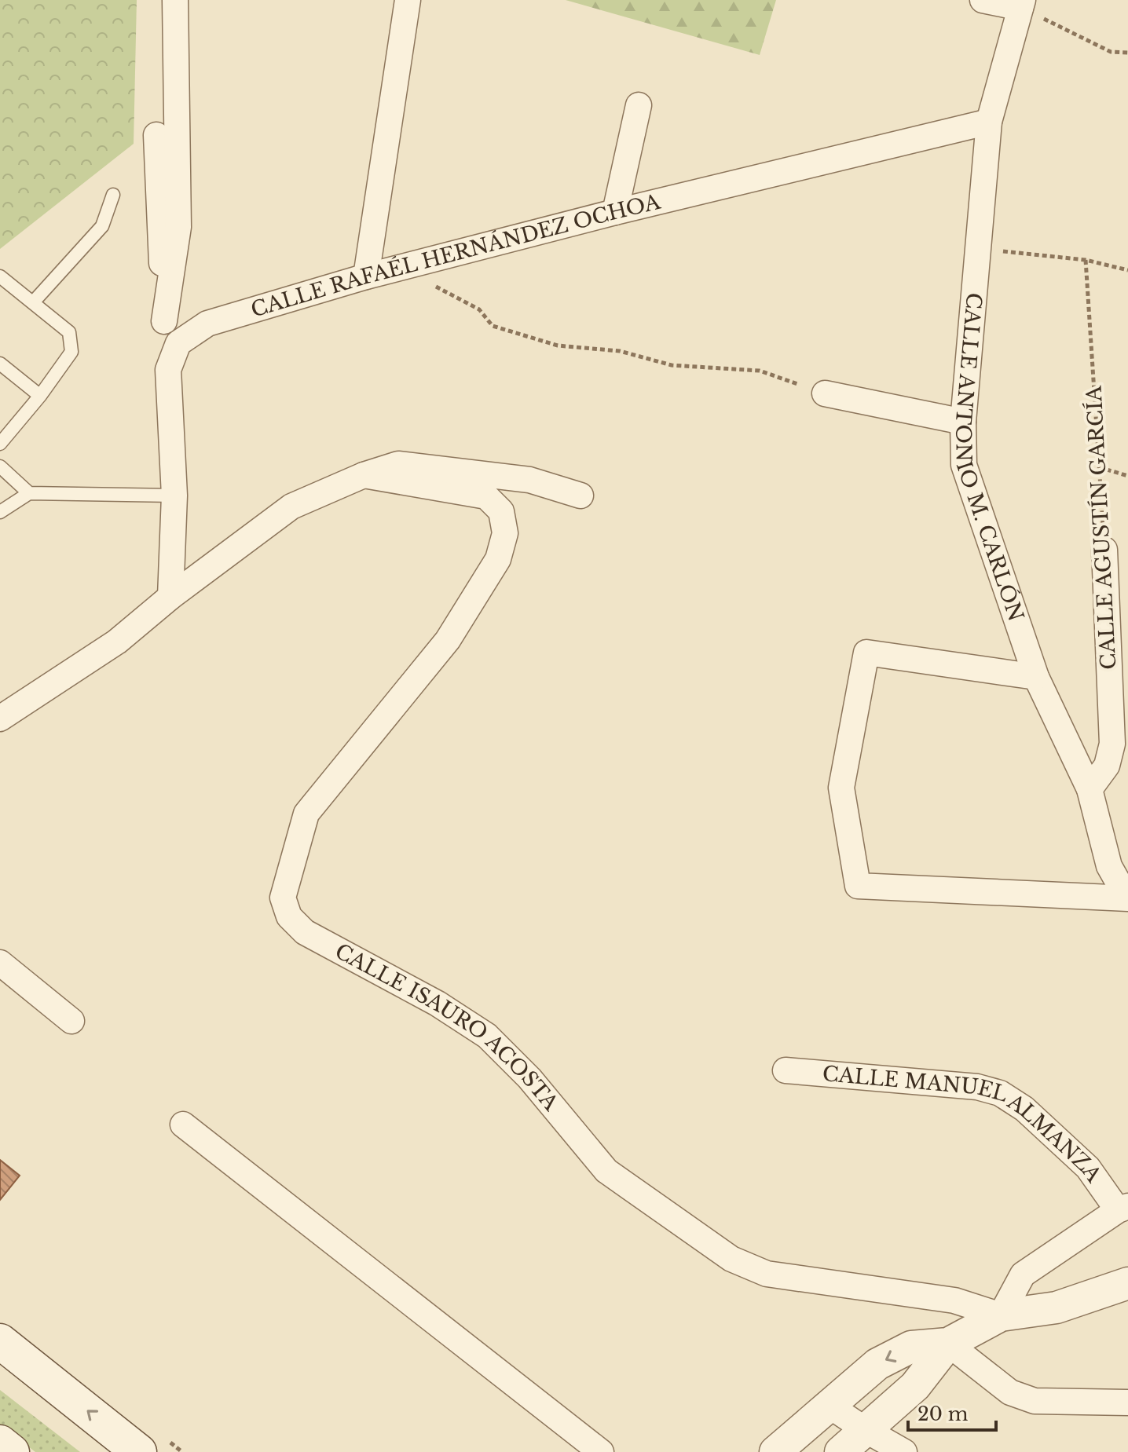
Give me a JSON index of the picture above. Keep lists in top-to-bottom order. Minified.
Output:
{"streets":{"street":["CALLE RAFAÉL HERNÁNDEZ OCHOA","CALLE ANTONIO M. CARLÓN","CALLE AGUSTÍN GARCÍA","CALLE ISAURO ACOSTA","CALLE MANUEL ALMANZA"]},"crossings":[["CALLE RAFAÉL HERNÁNDEZ OCHOA","CALLE ANTONIO M. CARLÓN"],["CALLE ANTONIO M. CARLÓN","CALLE AGUSTÍN GARCÍA"]],"scale_bar":"20 m"}
